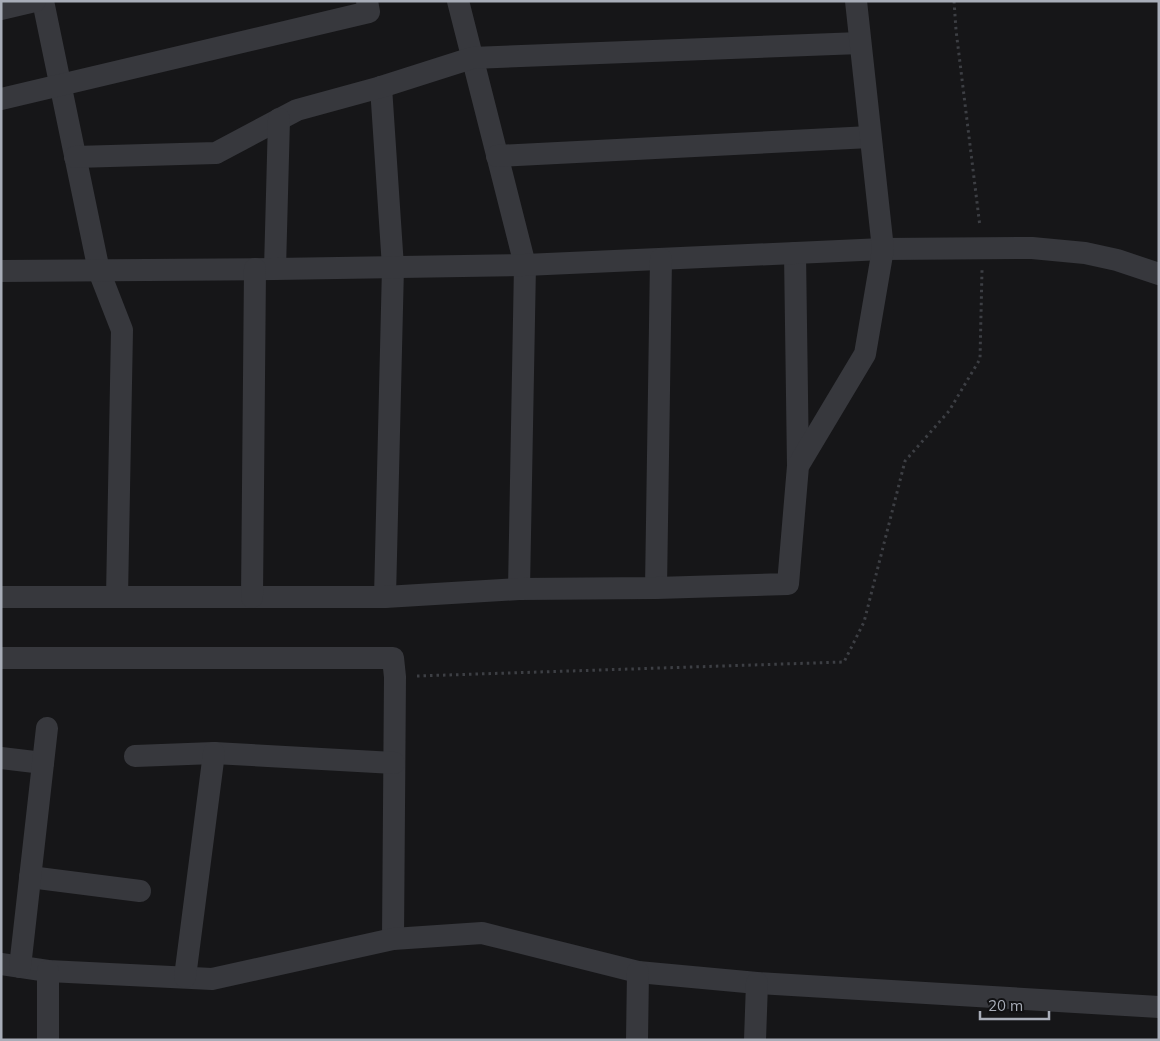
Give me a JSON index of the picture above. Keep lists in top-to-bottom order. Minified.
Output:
{"scale_bar":"20 m"}
